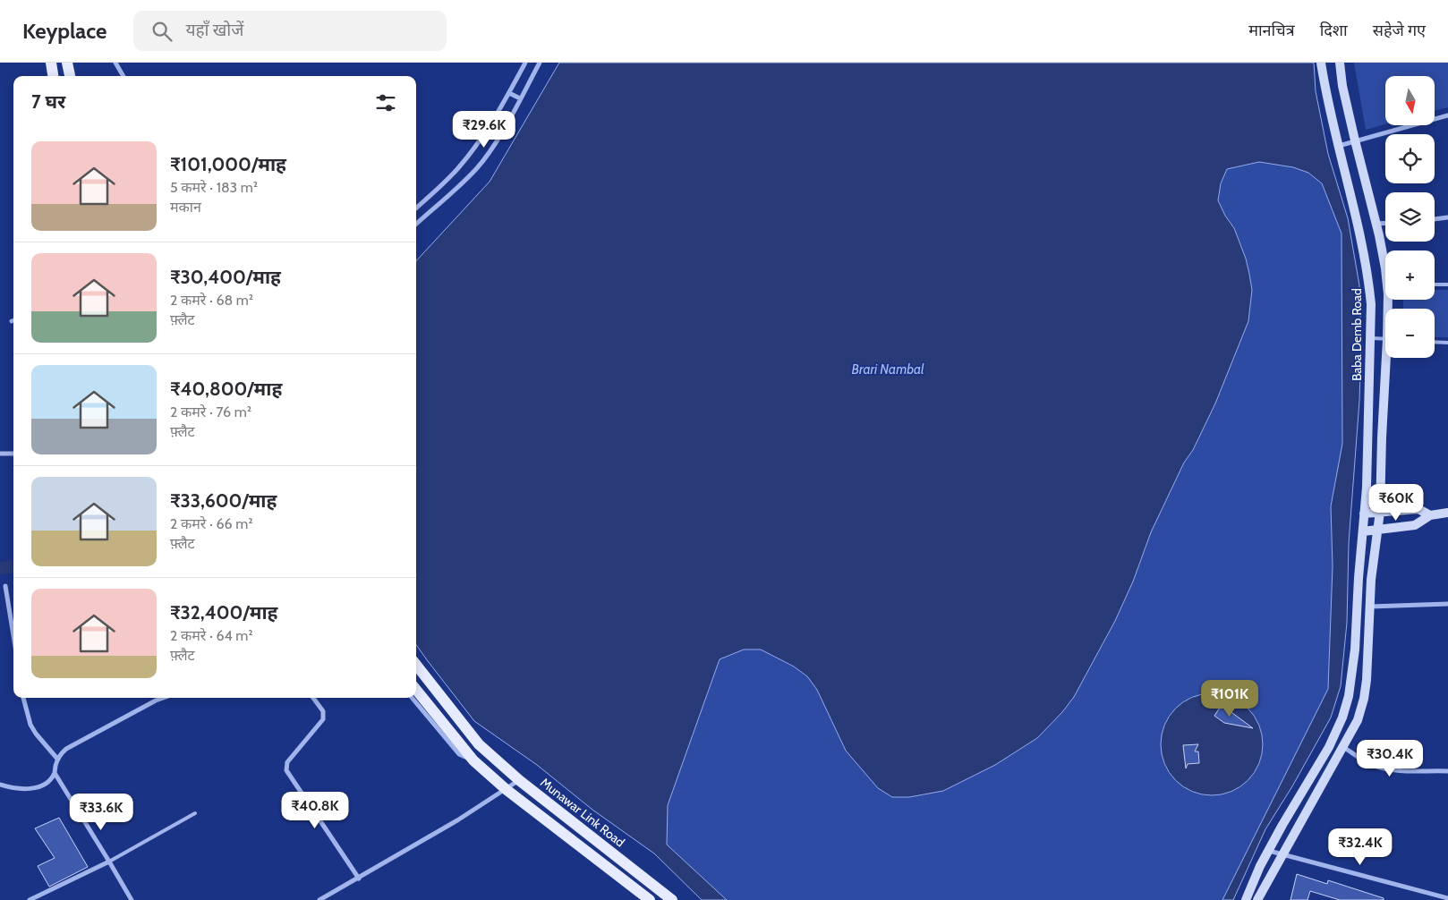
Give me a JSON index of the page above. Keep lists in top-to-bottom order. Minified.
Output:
{"streets":{"main road":["Munawar Link Road"],"street":["Baba Demb Road"]},"water":["Brari Nambal"],"north":"bottom","page":{"header":"Keyplace","search":"यहाँ खोजें","nav":["मानचित्र","दिशा","सहेजे गए"],"map_buttons":["+","−"],"heading":"7 घर","price":["₹29.6K","₹60K","₹101K","₹30.4K","₹40.8K","₹33.6K","₹32.4K"],"list":[{"name":"₹101,000/माह","note":"5 कमरे · 183 m² · मकान"},{"name":"₹30,400/माह","note":"2 कमरे · 68 m² · फ़्लैट"},{"name":"₹40,800/माह","note":"2 कमरे · 76 m² · फ़्लैट"},{"name":"₹33,600/माह","note":"2 कमरे · 66 m² · फ़्लैट"},{"name":"₹32,400/माह","note":"2 कमरे · 64 m² · फ़्लैट"}]}}
